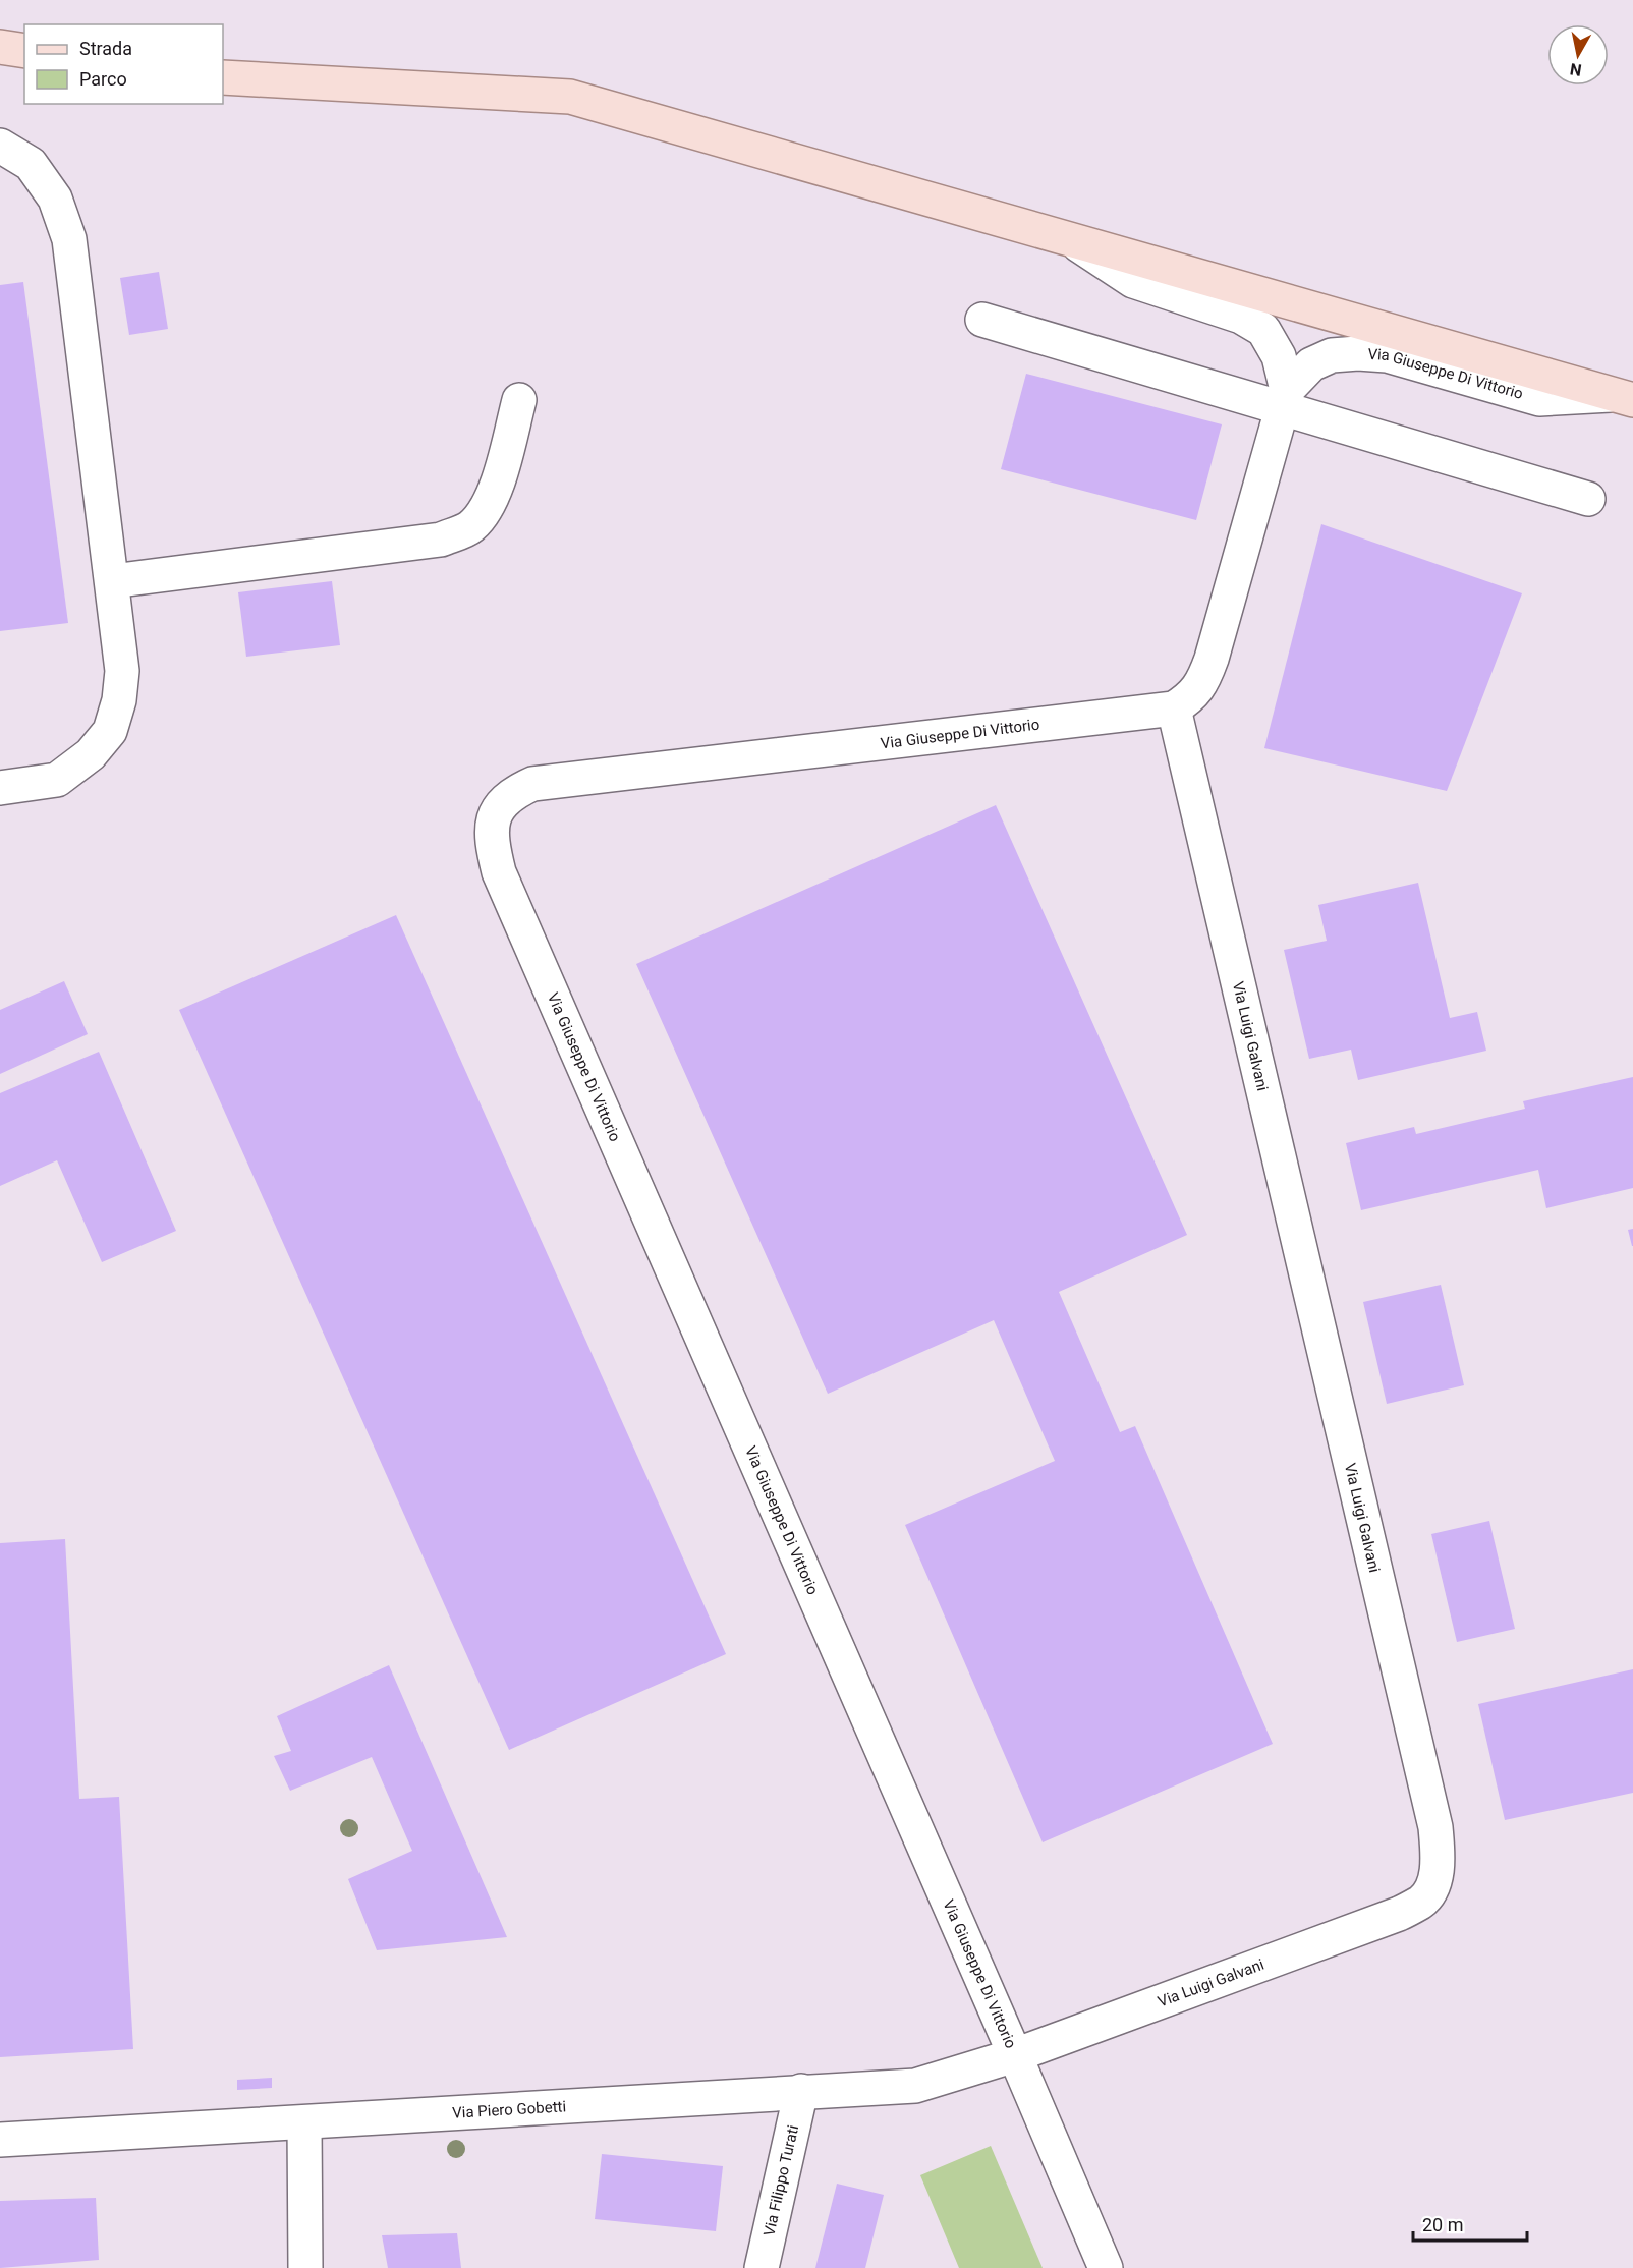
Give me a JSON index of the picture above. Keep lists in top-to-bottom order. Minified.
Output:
{"streets":{"street":["Via Giuseppe Di Vittorio","Via Luigi Galvani","Via Piero Gobetti","Via Filippo Turati"]},"crossings":[["Via Giuseppe Di Vittorio","Via Luigi Galvani"],["Via Giuseppe Di Vittorio","Via Piero Gobetti"],["Via Luigi Galvani","Via Piero Gobetti"],["Via Piero Gobetti","Via Filippo Turati"]],"legend":["Strada","Parco"],"scale_bar":"20 m","north":"bottom"}
